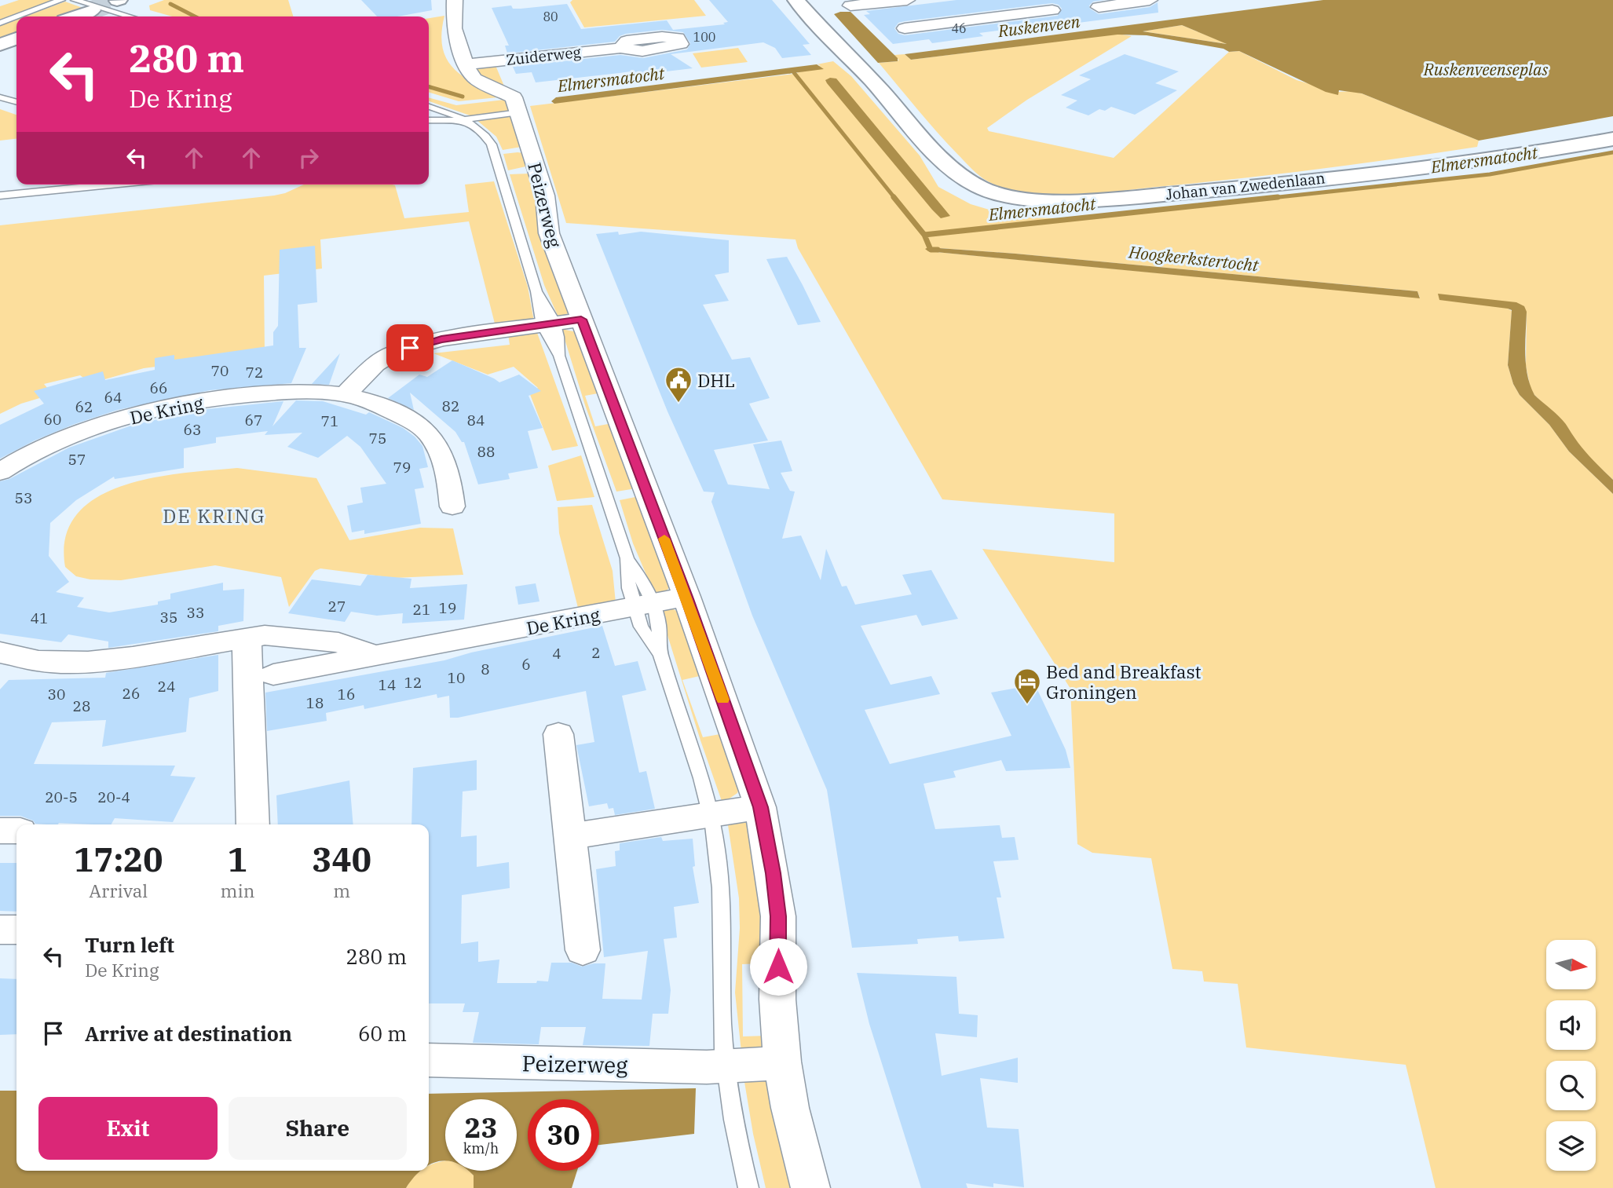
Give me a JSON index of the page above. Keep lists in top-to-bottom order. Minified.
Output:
{"streets":{"main road":["Johan van Zwedenlaan"],"street":["Zuiderweg","Peizerweg","De Kring"]},"crossings":[["Zuiderweg","Peizerweg"],["Peizerweg","De Kring"]],"districts":["DE KRING"],"water":["Ruskenveen","Ruskenveenseplas","Elmersmatocht","Hoogkerkstertocht"],"places":{"public building":["DHL"],"hotel":["Bed and Breakfast Groningen"]},"house_numbers":["80","46","100","70","72","66","64","82","62","60","67","84","71","63","75","88","57","79","53","27","19","21","33","35","41","2","4","6","8","10","12","14","24","26","30","16","18","28","20-5","20-4"],"north":"right","page":{"turn":["280 m","De Kring"],"eta":["17:20","Arrival","1","min","340","m"],"list":[{"name":"Turn left","note":"De Kring","value":"280 m"},{"name":"Arrive at destination","value":"60 m"}],"buttons":["Exit","Share"],"speed":"23 km/h","limit":"30"}}
